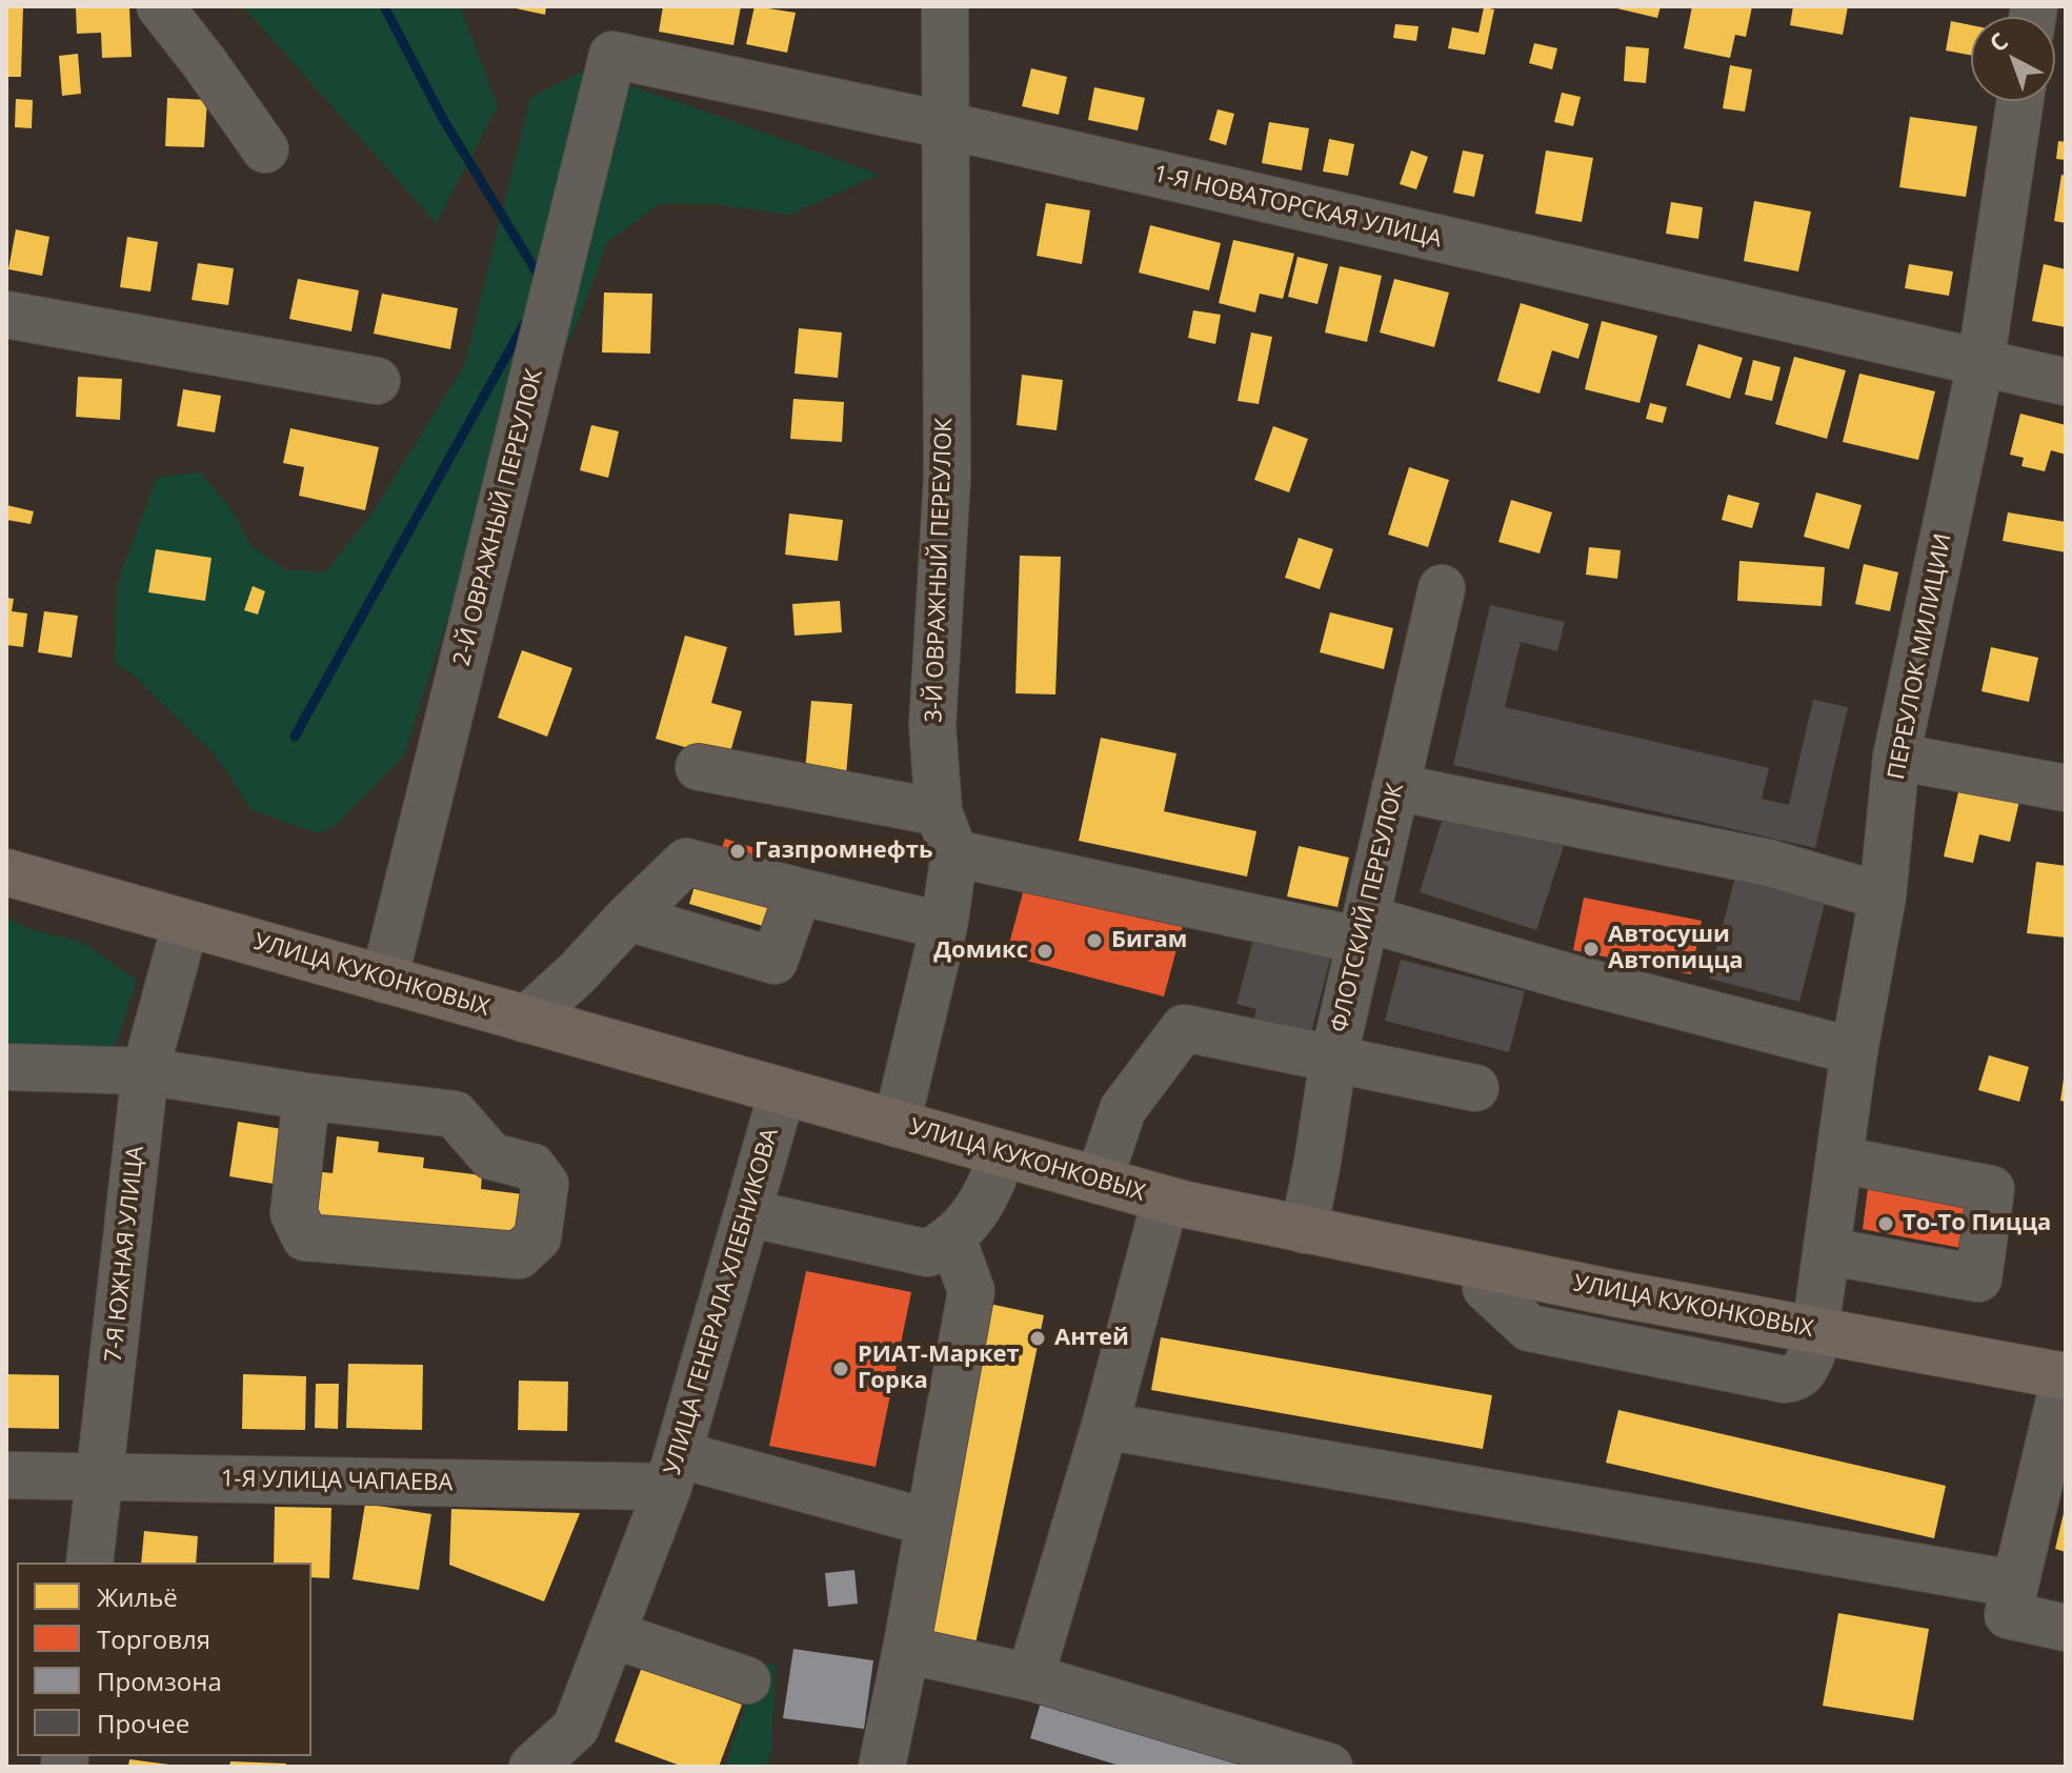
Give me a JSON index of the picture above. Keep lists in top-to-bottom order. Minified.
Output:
{"streets":{"main road":["УЛИЦА КУКОНКОВЫХ"],"street":["1-Я НОВАТОРСКАЯ УЛИЦА","2-Й ОВРАЖНЫЙ ПЕРЕУЛОК","3-Й ОВРАЖНЫЙ ПЕРЕУЛОК","ПЕРЕУЛОК МИЛИЦИИ","ФЛОТСКИЙ ПЕРЕУЛОК","7-Я ЮЖНАЯ УЛИЦА","УЛИЦА ГЕНЕРАЛА ХЛЕБНИКОВА","1-Я УЛИЦА ЧАПАЕВА"]},"crossings":[["1-Я НОВАТОРСКАЯ УЛИЦА","2-Й ОВРАЖНЫЙ ПЕРЕУЛОК"],["1-Я НОВАТОРСКАЯ УЛИЦА","3-Й ОВРАЖНЫЙ ПЕРЕУЛОК"],["1-Я НОВАТОРСКАЯ УЛИЦА","ПЕРЕУЛОК МИЛИЦИИ"],["2-Й ОВРАЖНЫЙ ПЕРЕУЛОК","УЛИЦА КУКОНКОВЫХ"],["3-Й ОВРАЖНЫЙ ПЕРЕУЛОК","УЛИЦА КУКОНКОВЫХ"],["ПЕРЕУЛОК МИЛИЦИИ","УЛИЦА КУКОНКОВЫХ"],["ФЛОТСКИЙ ПЕРЕУЛОК","УЛИЦА КУКОНКОВЫХ"],["УЛИЦА КУКОНКОВЫХ","7-Я ЮЖНАЯ УЛИЦА"],["УЛИЦА КУКОНКОВЫХ","УЛИЦА ГЕНЕРАЛА ХЛЕБНИКОВА"],["7-Я ЮЖНАЯ УЛИЦА","1-Я УЛИЦА ЧАПАЕВА"],["УЛИЦА ГЕНЕРАЛА ХЛЕБНИКОВА","1-Я УЛИЦА ЧАПАЕВА"]],"places":["Газпромнефть","Бигам","Автосуши Автопицца","Домикс","То-То Пицца","Антей","РИАТ-Маркет Горка"],"legend":["Жильё","Торговля","Промзона","Прочее"],"north":"top left"}
